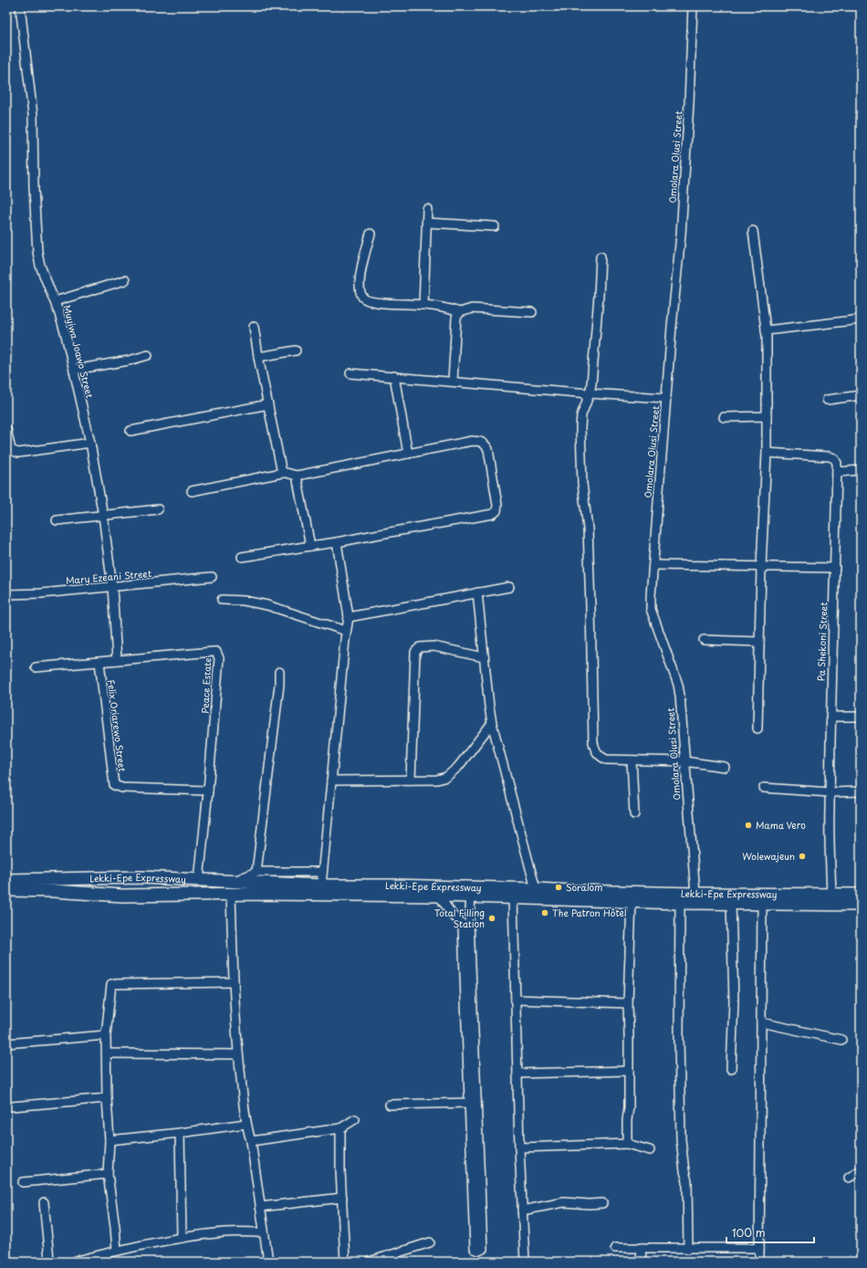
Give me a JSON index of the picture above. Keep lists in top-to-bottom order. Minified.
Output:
{"streets":{"highway":["Lekki-Epe Expressway"],"street":["Omolara Olusi Street","Muyiwa Joawo Street","Mary Ezeani Street","Pa Shekoni Street","Peace Estate","Felix Oriarewo Street"]},"crossings":[["Omolara Olusi Street","Lekki-Epe Expressway"],["Muyiwa Joawo Street","Mary Ezeani Street"],["Muyiwa Joawo Street","Peace Estate"],["Pa Shekoni Street","Lekki-Epe Expressway"],["Peace Estate","Felix Oriarewo Street"],["Peace Estate","Lekki-Epe Expressway"]],"places":["Mama Vero","Wolewajeun","Soralom","The Patron Hôtel","Total Filling Station"],"scale_bar":"100 m"}
